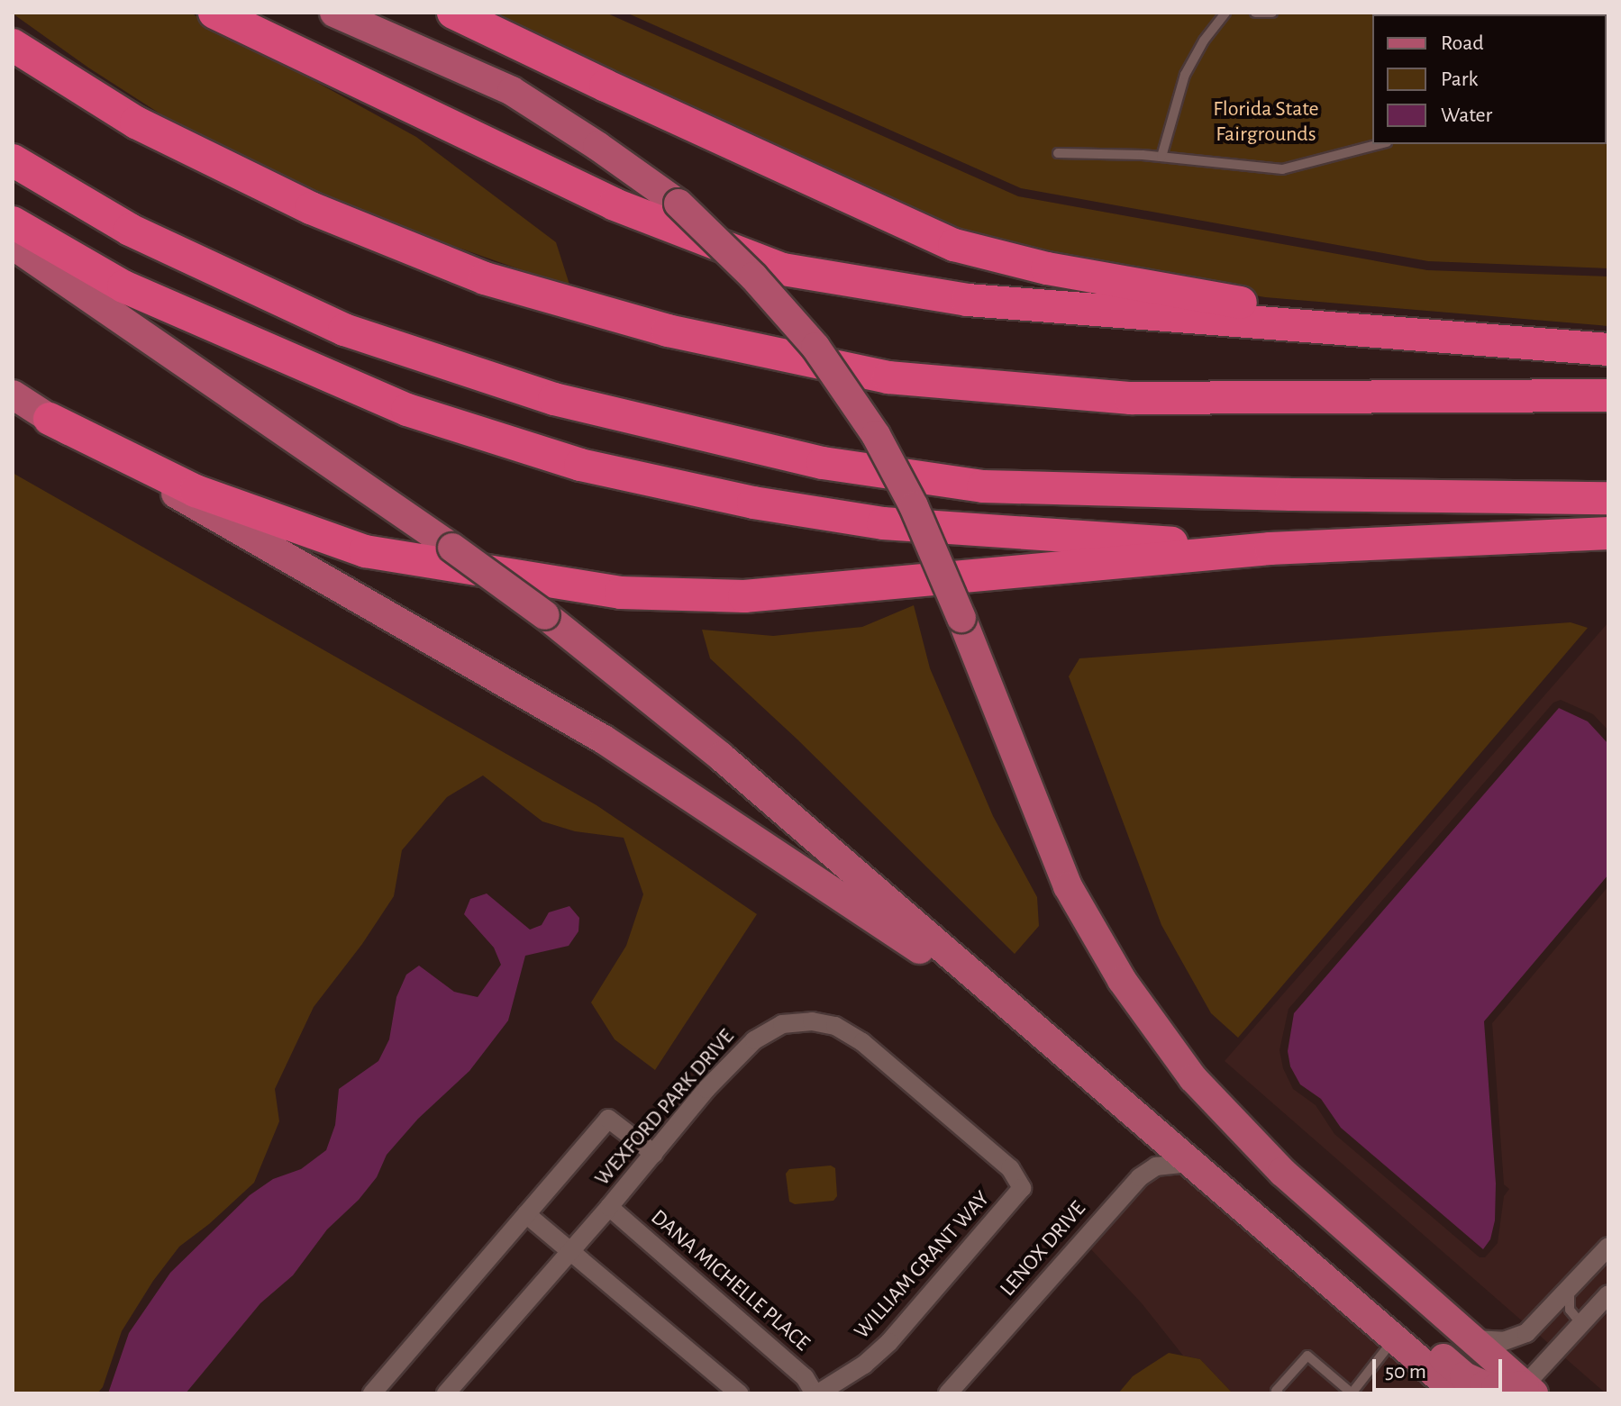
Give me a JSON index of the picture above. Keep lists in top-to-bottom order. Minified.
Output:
{"streets":{"street":["WEXFORD PARK DRIVE","LENOX DRIVE","WILLIAM GRANT WAY","DANA MICHELLE PLACE"]},"crossings":[["WEXFORD PARK DRIVE","WILLIAM GRANT WAY"],["WEXFORD PARK DRIVE","DANA MICHELLE PLACE"],["WILLIAM GRANT WAY","DANA MICHELLE PLACE"]],"parks":["Florida State Fairgrounds"],"legend":["Road","Park","Water"],"scale_bar":"50 m"}
